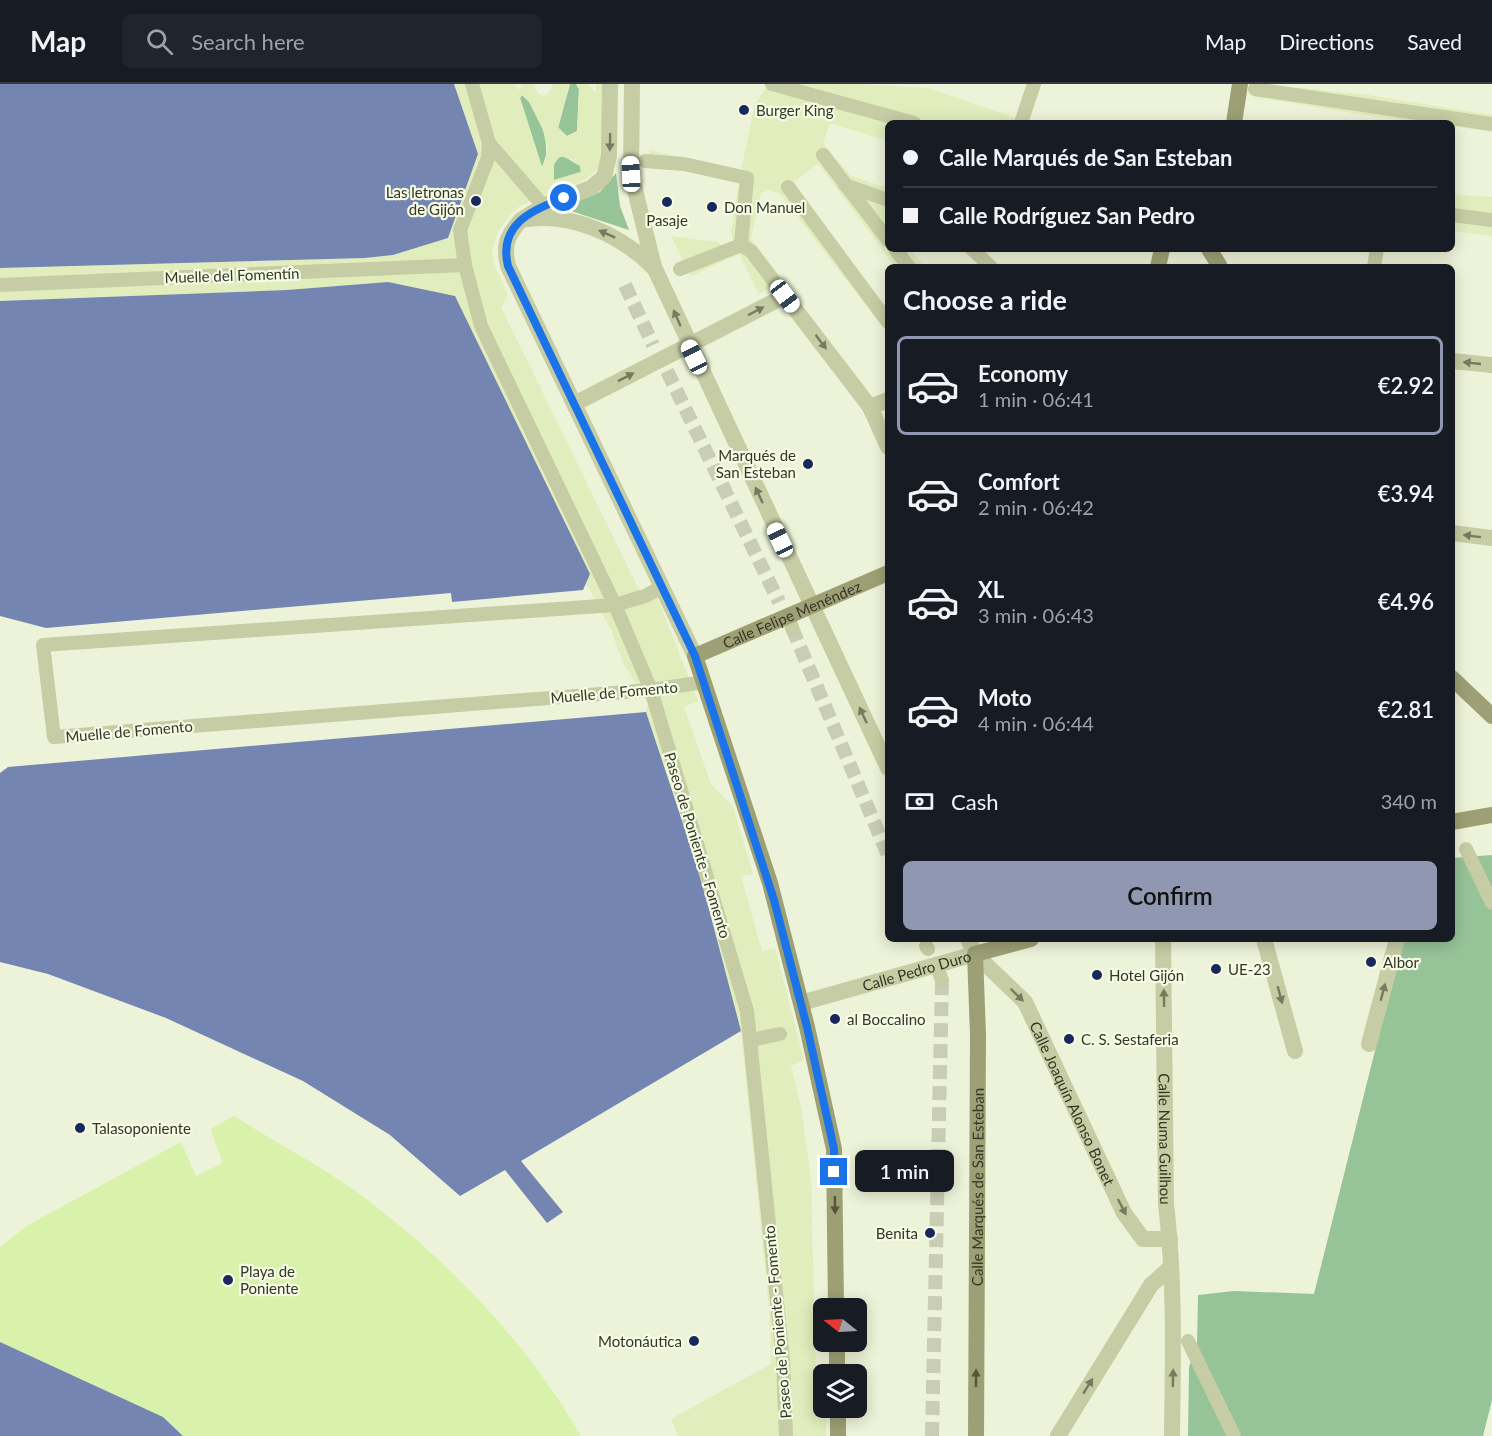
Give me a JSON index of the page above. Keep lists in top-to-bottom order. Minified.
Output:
{"streets":{"main road":["Calle Felipe Menéndez","Calle Pedro Duro","Calle Marqués de San Esteban"],"street":["Muelle del Fomentín","Muelle de Fomento","Paseo de Poniente - Fomento","Calle Joaquín Alonso Bonet","Calle Numa Guilhou"]},"crossings":[["Muelle del Fomentín","Paseo de Poniente - Fomento"],["Muelle de Fomento","Paseo de Poniente - Fomento"],["Calle Pedro Duro","Calle Joaquín Alonso Bonet"],["Calle Pedro Duro","Calle Marqués de San Esteban"],["Calle Joaquín Alonso Bonet","Calle Numa Guilhou"],["Calle Joaquín Alonso Bonet","Calle Marqués de San Esteban"]],"one_way":["Calle Joaquín Alonso Bonet"],"places":["Burger King","Las letronas de Gijón","Pasaje","Don Manuel","Marqués de San Esteban","Albor","UE-23","Hotel Gijón","al Boccalino","C. S. Sestaferia","Talasoponiente","Benita","Playa de Poniente","Motonáutica"],"north":"left","page":{"header":"Map","search":"Search here","nav":["Map","Directions","Saved"],"banner":["Calle Marqués de San Esteban","Calle Rodríguez San Pedro"],"heading":"Choose a ride","list":[{"name":"Economy","note":"1 min · 06:41","value":"€2.92"},{"name":"Comfort","note":"2 min · 06:42","value":"€3.94"},{"name":"XL","note":"3 min · 06:43","value":"€4.96"},{"name":"Moto","note":"4 min · 06:44","value":"€2.81"}],"pay":["Cash","340 m"],"buttons":"Confirm","bubble":"1 min"}}
